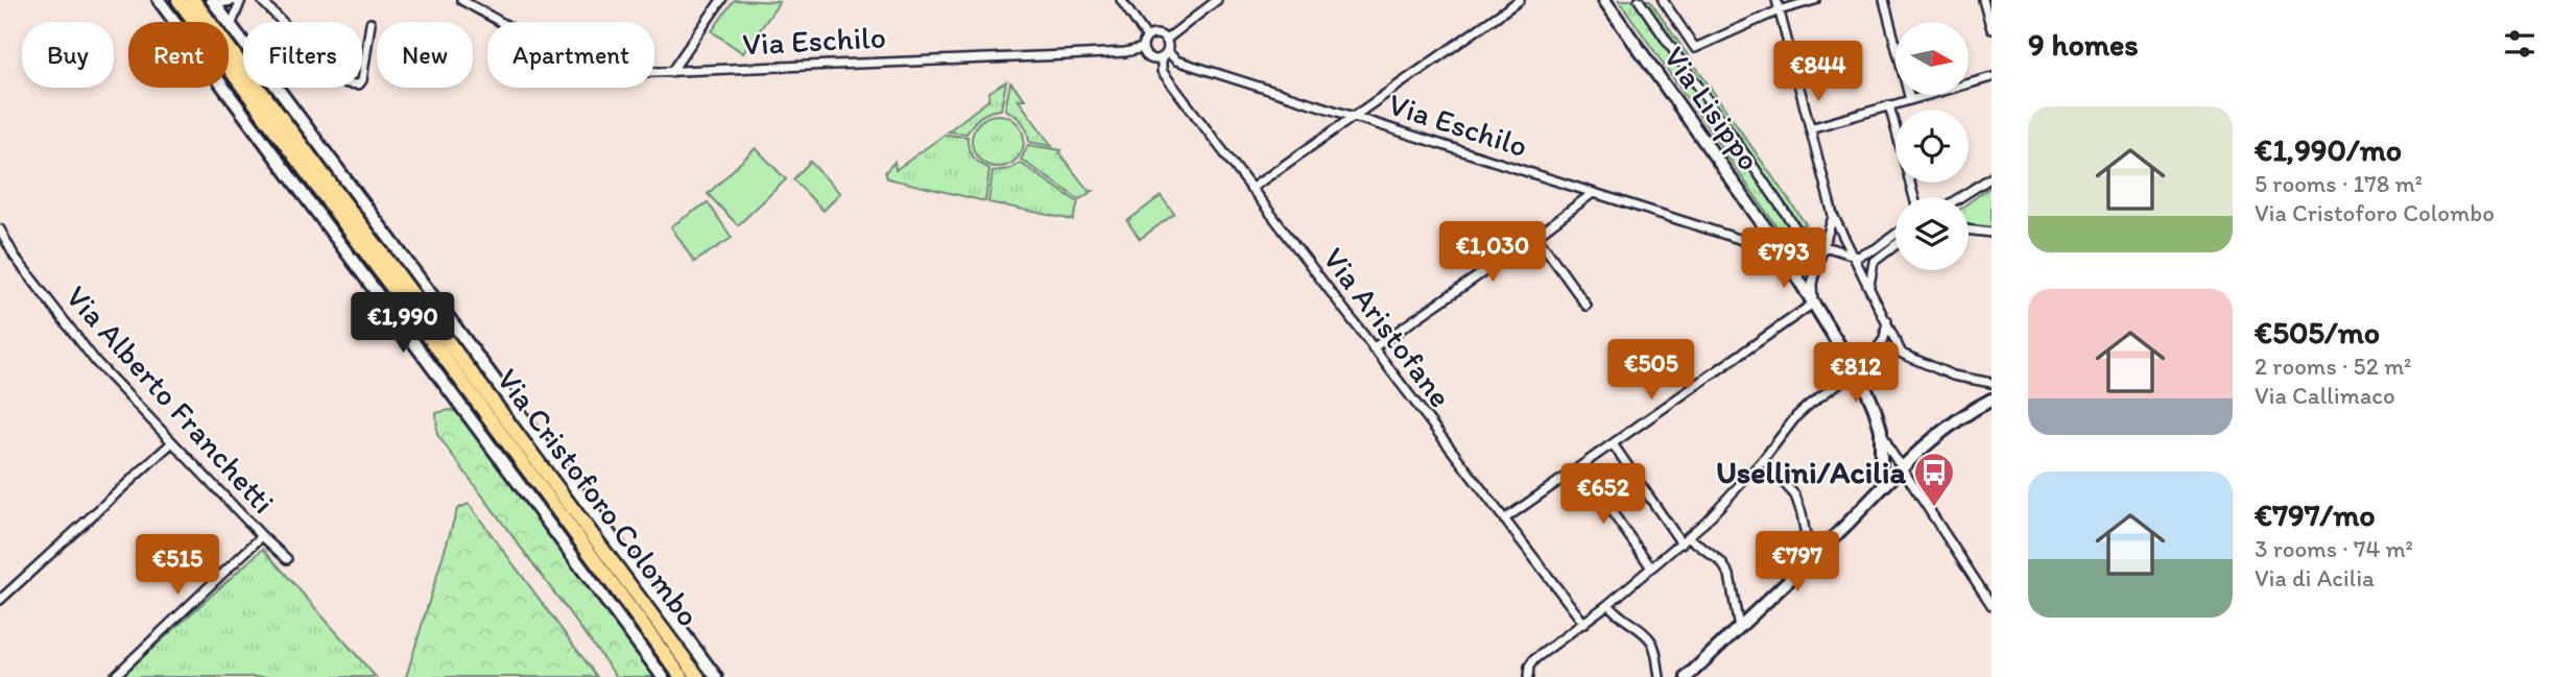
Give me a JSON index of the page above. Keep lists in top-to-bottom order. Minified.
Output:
{"streets":{"main road":["Via Cristoforo Colombo"],"street":["Via Eschilo","Via Lisippo","Via Aristofane","Via Alberto Franchetti"]},"crossings":[["Via Eschilo","Via Aristofane"]],"places":{"bus stop":["Usellini/Acilia"]},"north":"right","page":{"heading":"9 homes","chip":["Buy","Rent","Filters","New","Apartment"],"price":["€844","€1,030","€793","€1,990","€505","€812","€652","€797","€515"],"list":[{"name":"€1,990/mo","note":"5 rooms · 178 m² · Via Cristoforo Colombo"},{"name":"€505/mo","note":"2 rooms · 52 m² · Via Callimaco"},{"name":"€797/mo","note":"3 rooms · 74 m² · Via di Acilia"}]}}
